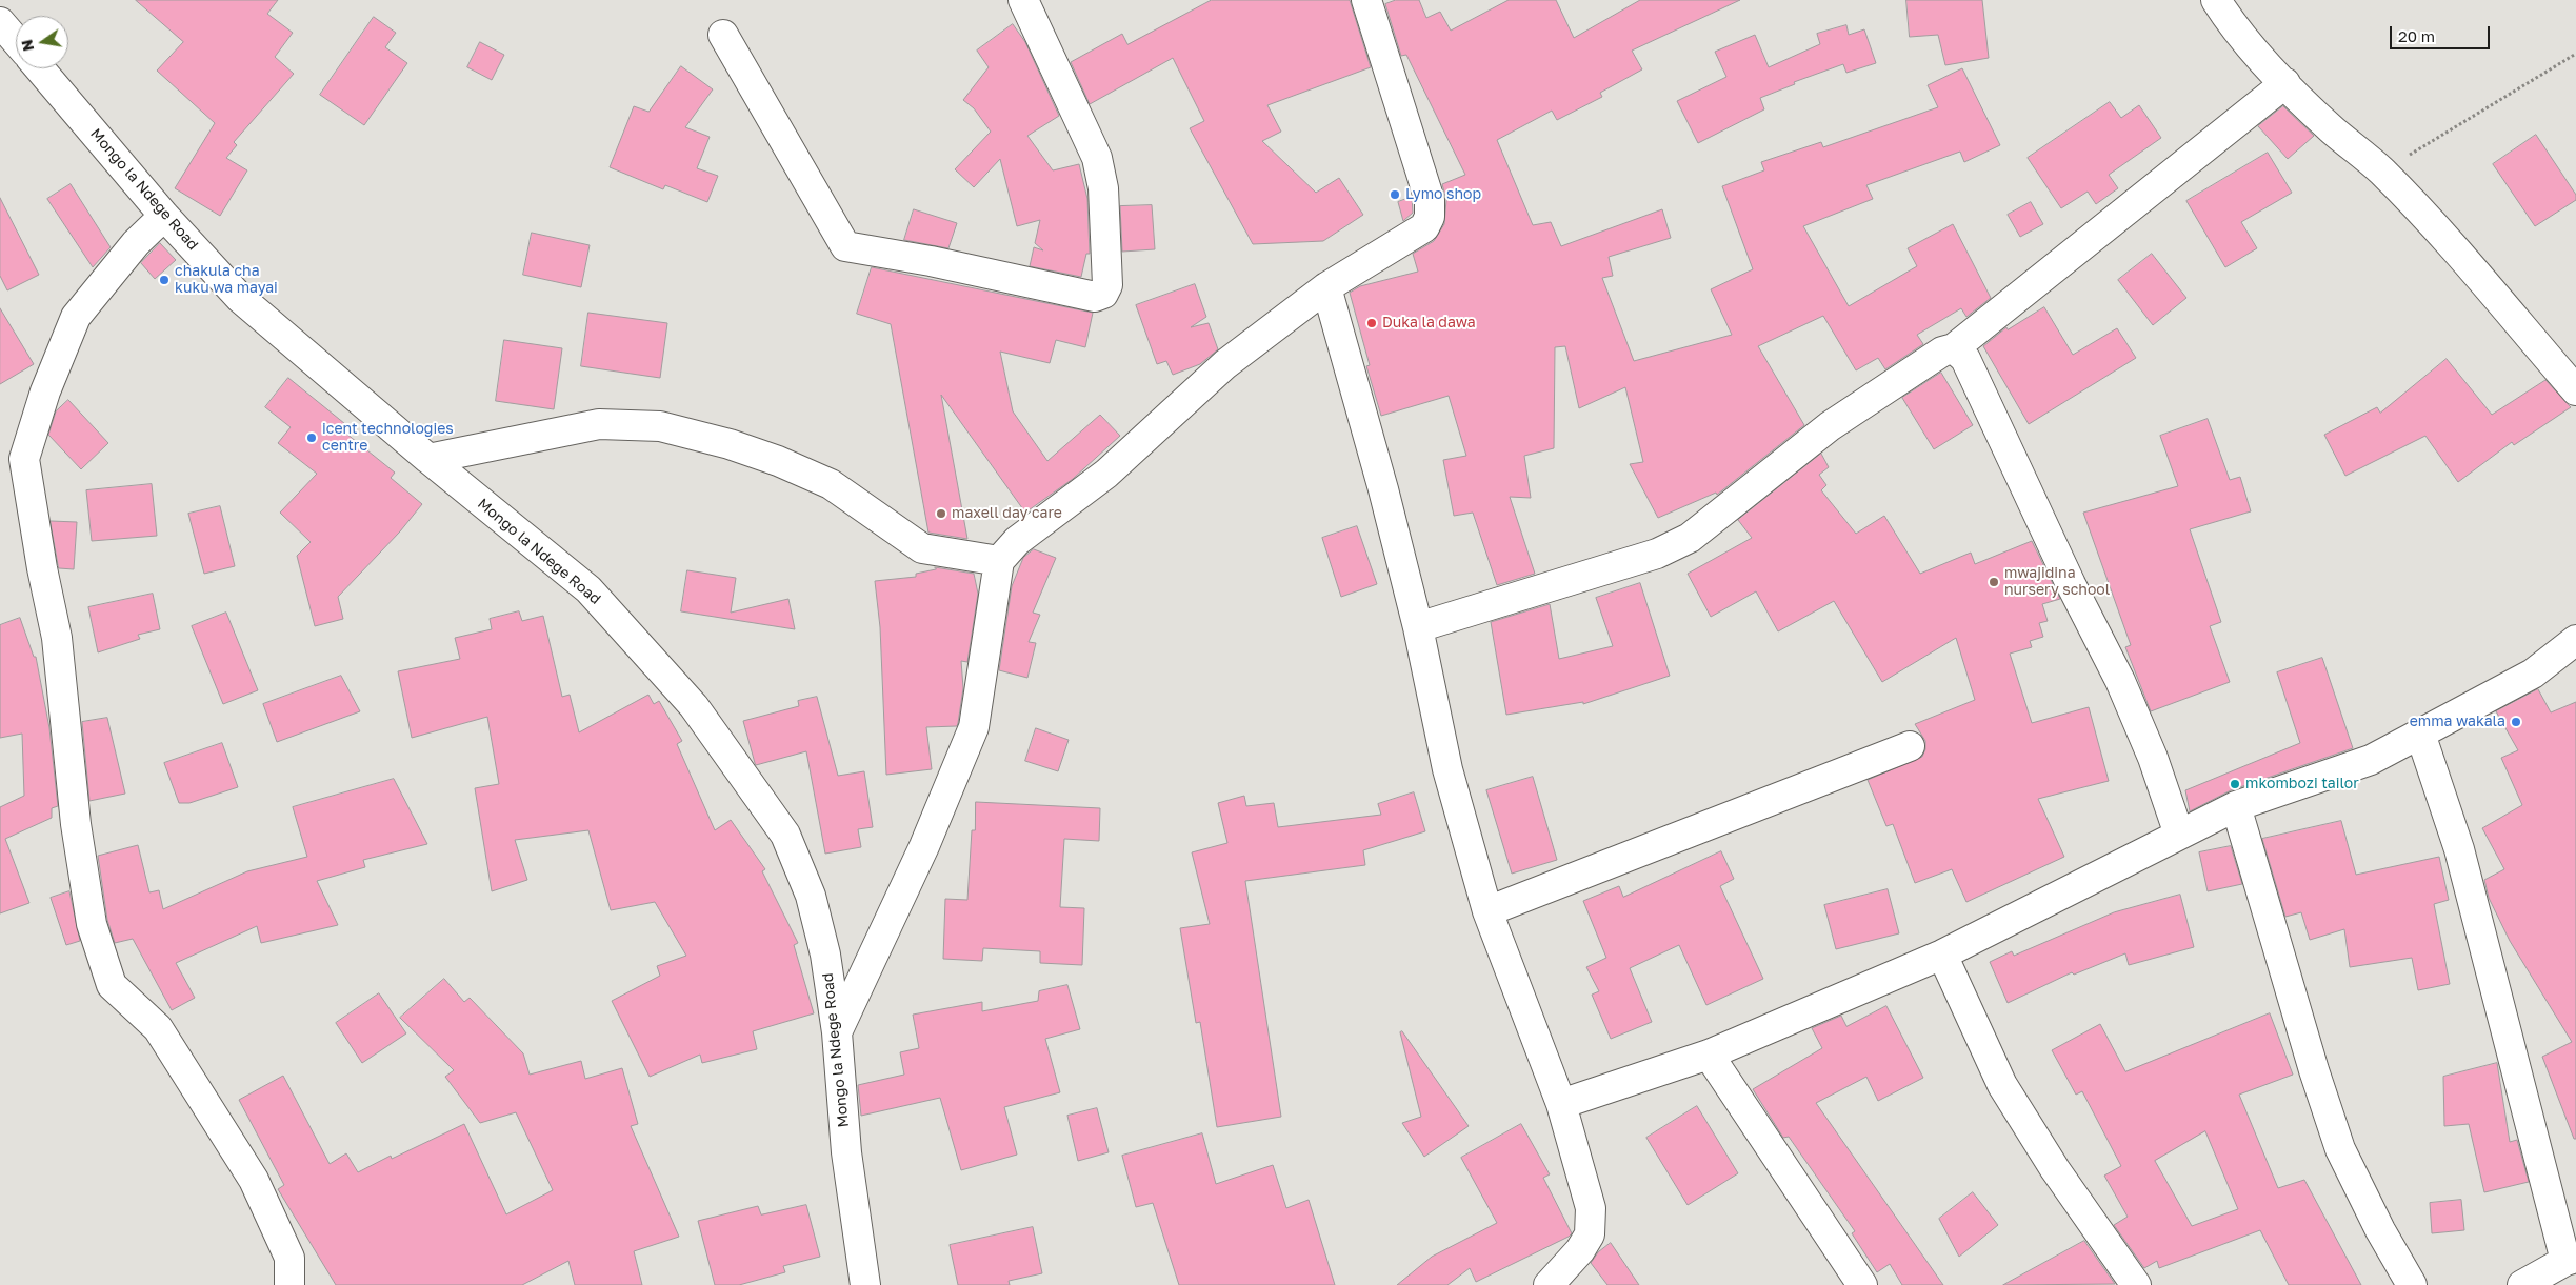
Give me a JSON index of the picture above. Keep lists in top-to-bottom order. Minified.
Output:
{"streets":{"street":["Mongo la Ndege Road"]},"places":["Lymo shop","chakula cha kuku wa mayai","Duka la dawa","icent technologies centre","maxell day care","mwajidina nursery school","emma wakala","mkombozi tailor"],"scale_bar":"20 m","north":"left"}
